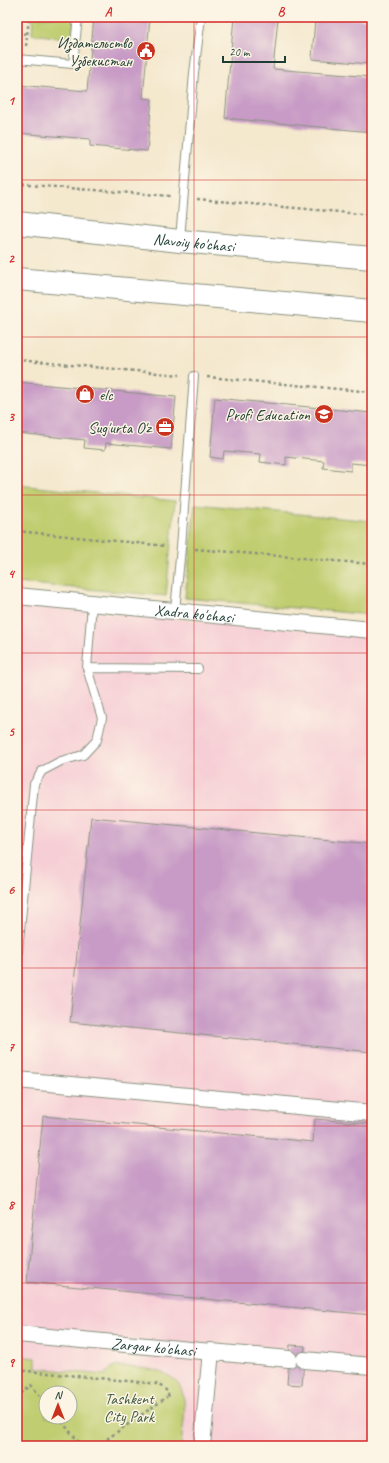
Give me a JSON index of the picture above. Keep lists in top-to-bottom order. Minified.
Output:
{"streets":{"main road":["Navoiy ko'chasi"],"street":["Xadra ko'chasi","Zargar ko'chasi"]},"parks":["Tashkent City Park"],"places":{"public building":["Издательство Узбекистан"],"shop":["elc"],"school or university":["Profi Education"],"office":["Sug'urta O'z"]},"scale_bar":"20 m","north":"top","grid":{"columns":["A","B"],"rows":["1","2","3","4","5","6","7","8","9"]}}
